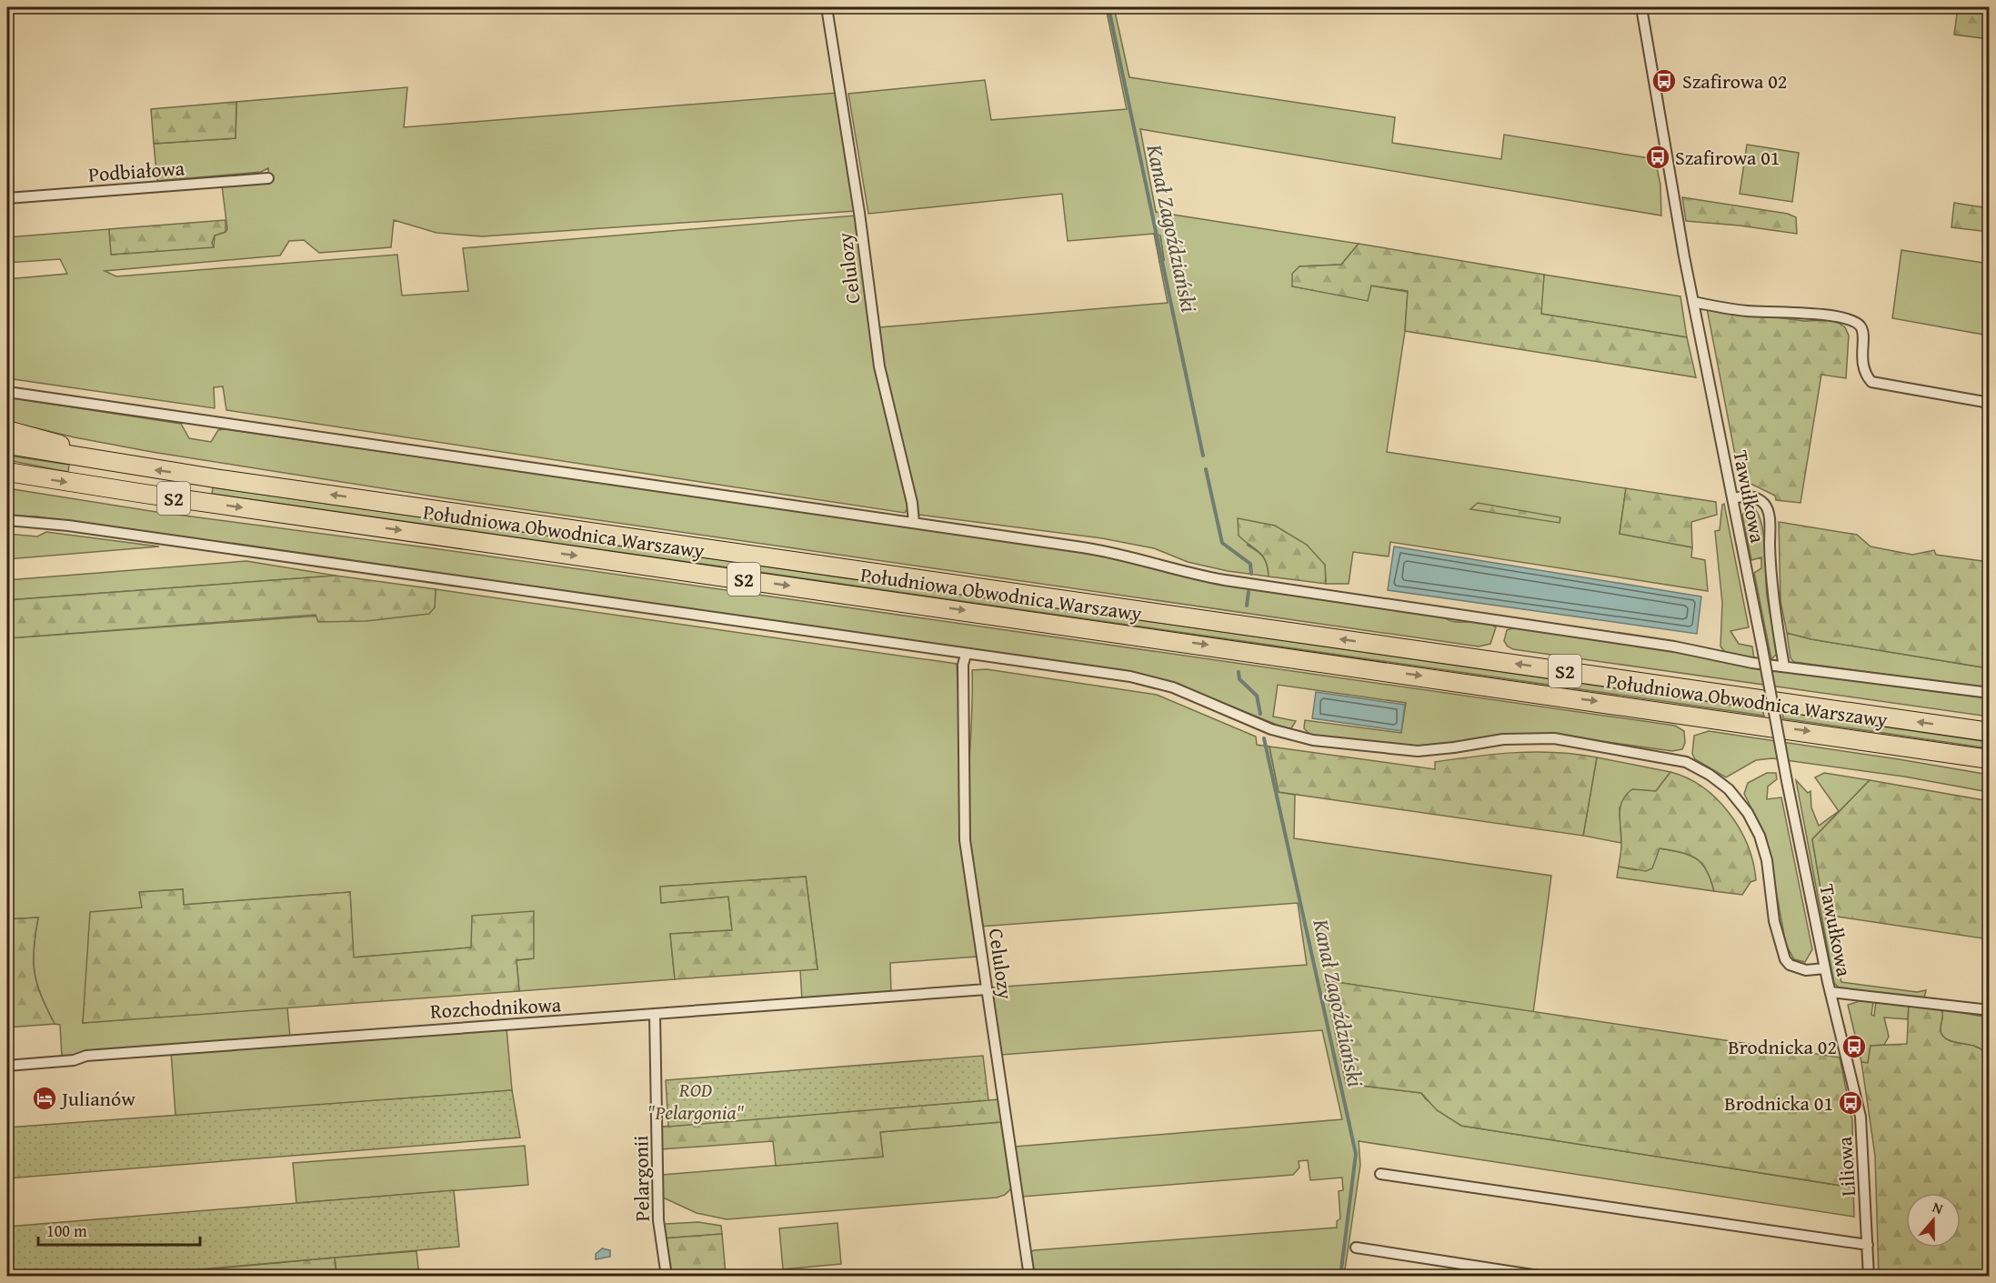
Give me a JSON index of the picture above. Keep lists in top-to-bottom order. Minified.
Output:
{"streets":{"highway":["S2","Południowa Obwodnica Warszawy"],"street":["Podbiałowa","Celulozy","Tawułkowa","Rozchodnikowa","Liliowa","Pelargonii"]},"crossings":[["Celulozy","Rozchodnikowa"],["Tawułkowa","Liliowa"],["Rozchodnikowa","Pelargonii"]],"water":["Kanał Zagoździański"],"parks":["ROD \"Pelargonia\""],"places":{"bus stop":["Szafirowa 02","Szafirowa 01","Brodnicka 02","Brodnicka 01"],"hotel":["Julianów"]},"scale_bar":"100 m","north":"top"}
